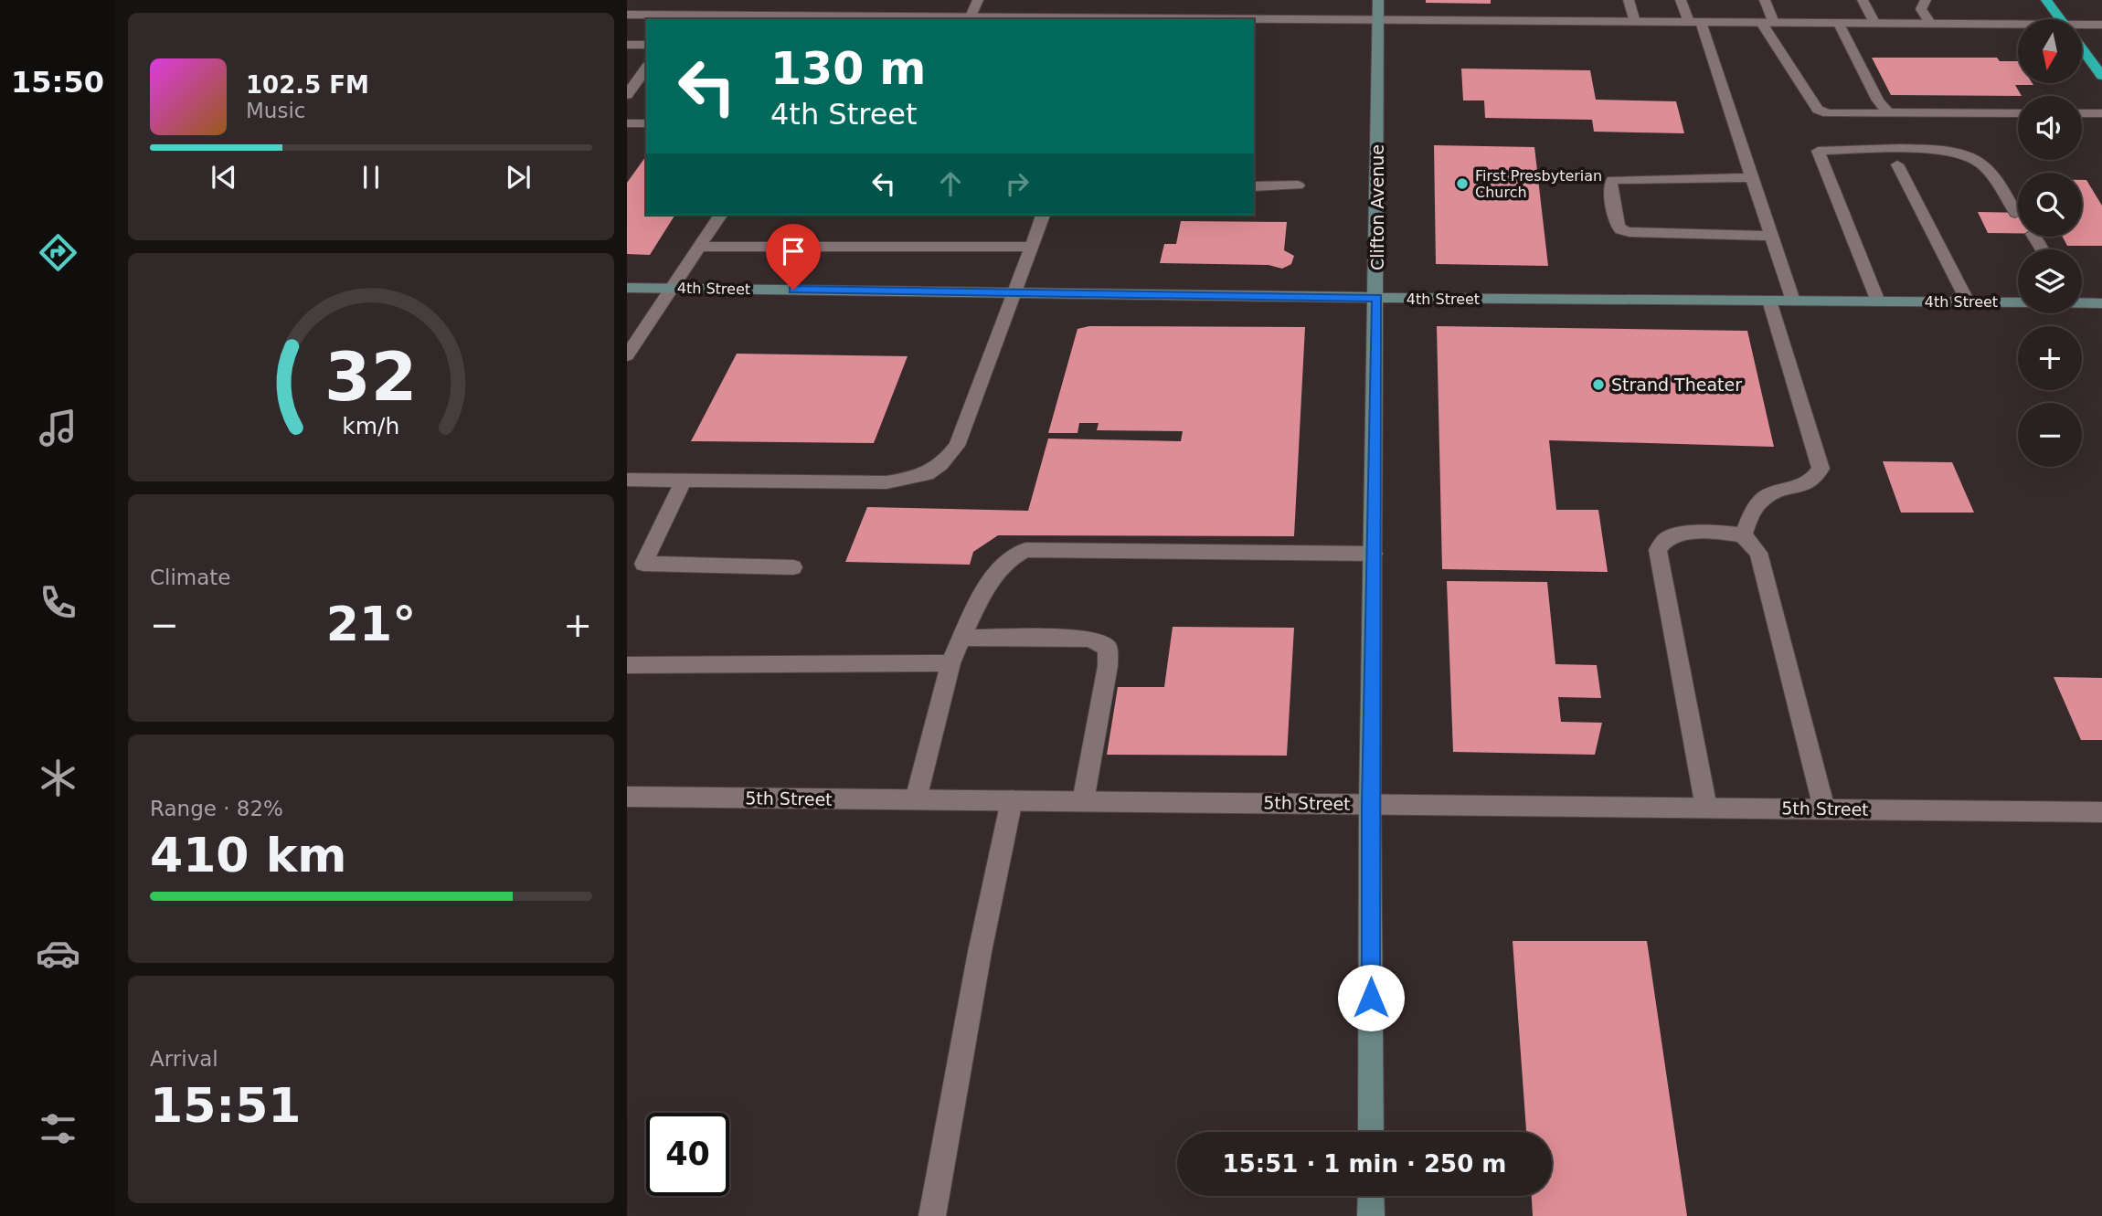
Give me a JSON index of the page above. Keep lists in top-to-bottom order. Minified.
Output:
{"streets":{"street":["Clifton Avenue","4th Street","5th Street"]},"crossings":[["Clifton Avenue","4th Street"],["Clifton Avenue","5th Street"]],"places":["First Presbyterian Church","Strand Theater"],"north":"bottom","page":{"tabs":"15:50","map_buttons":["+","−"],"turn":["130 m","4th Street"],"song":["102.5 FM","Music"],"tile":["Climate",["Range · 82%","410 km"],["Arrival","15:51"]],"heat":["−","21°","+"],"limit":"40","trip":"15:51 · 1 min · 250 m","gauge":["32","km/h"]}}
